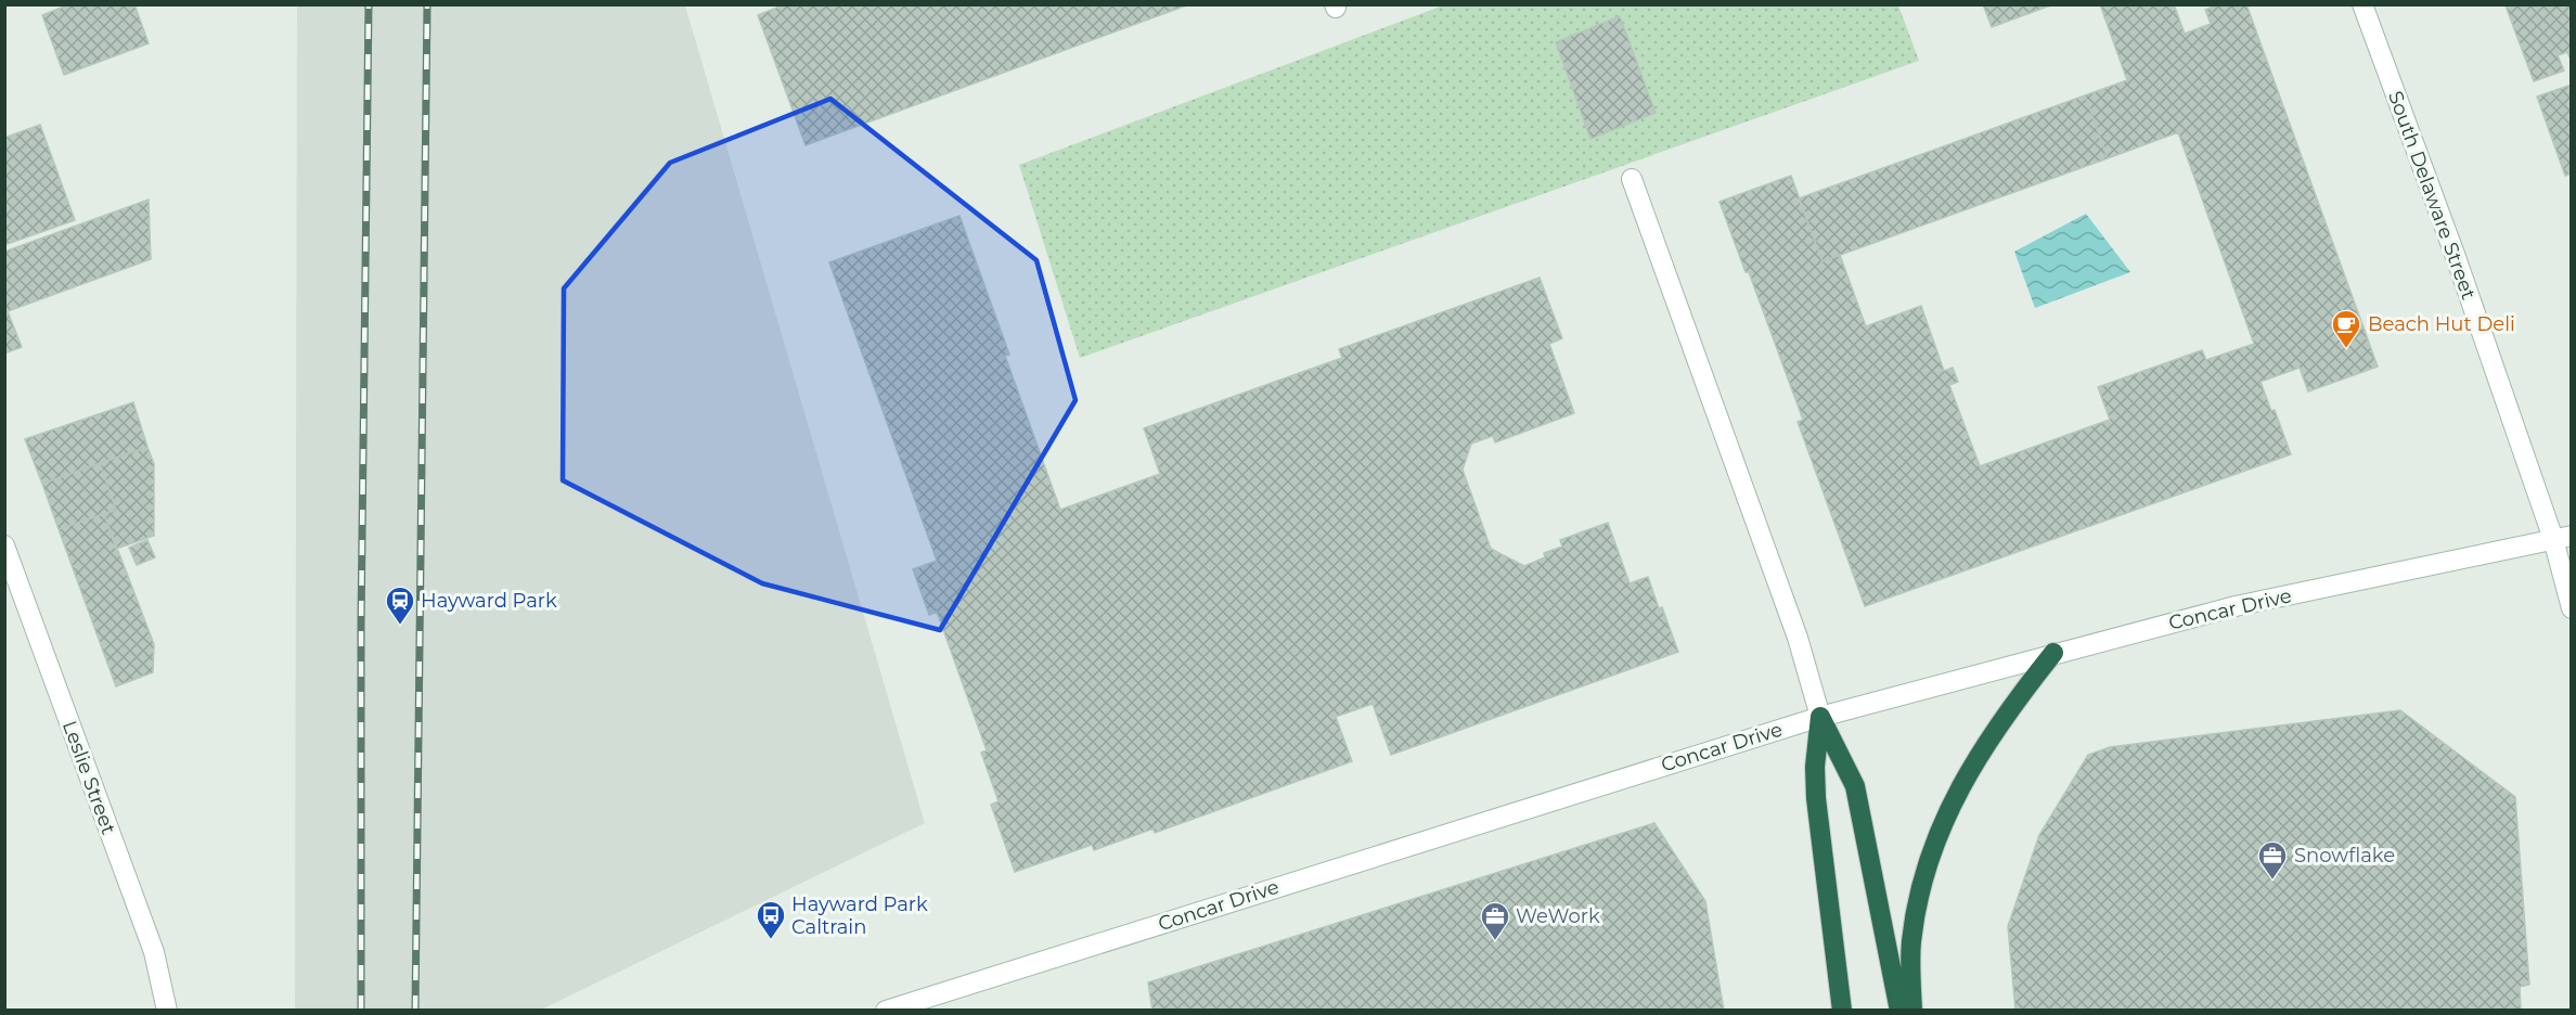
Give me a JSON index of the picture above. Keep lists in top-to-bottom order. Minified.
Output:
{"streets":{"street":["South Delaware Street","Concar Drive","Leslie Street"]},"crossings":[["South Delaware Street","Concar Drive"]],"places":{"cafe":["Beach Hut Deli"],"station":["Hayward Park"],"office":["Snowflake","WeWork"],"bus stop":["Hayward Park Caltrain"]}}
